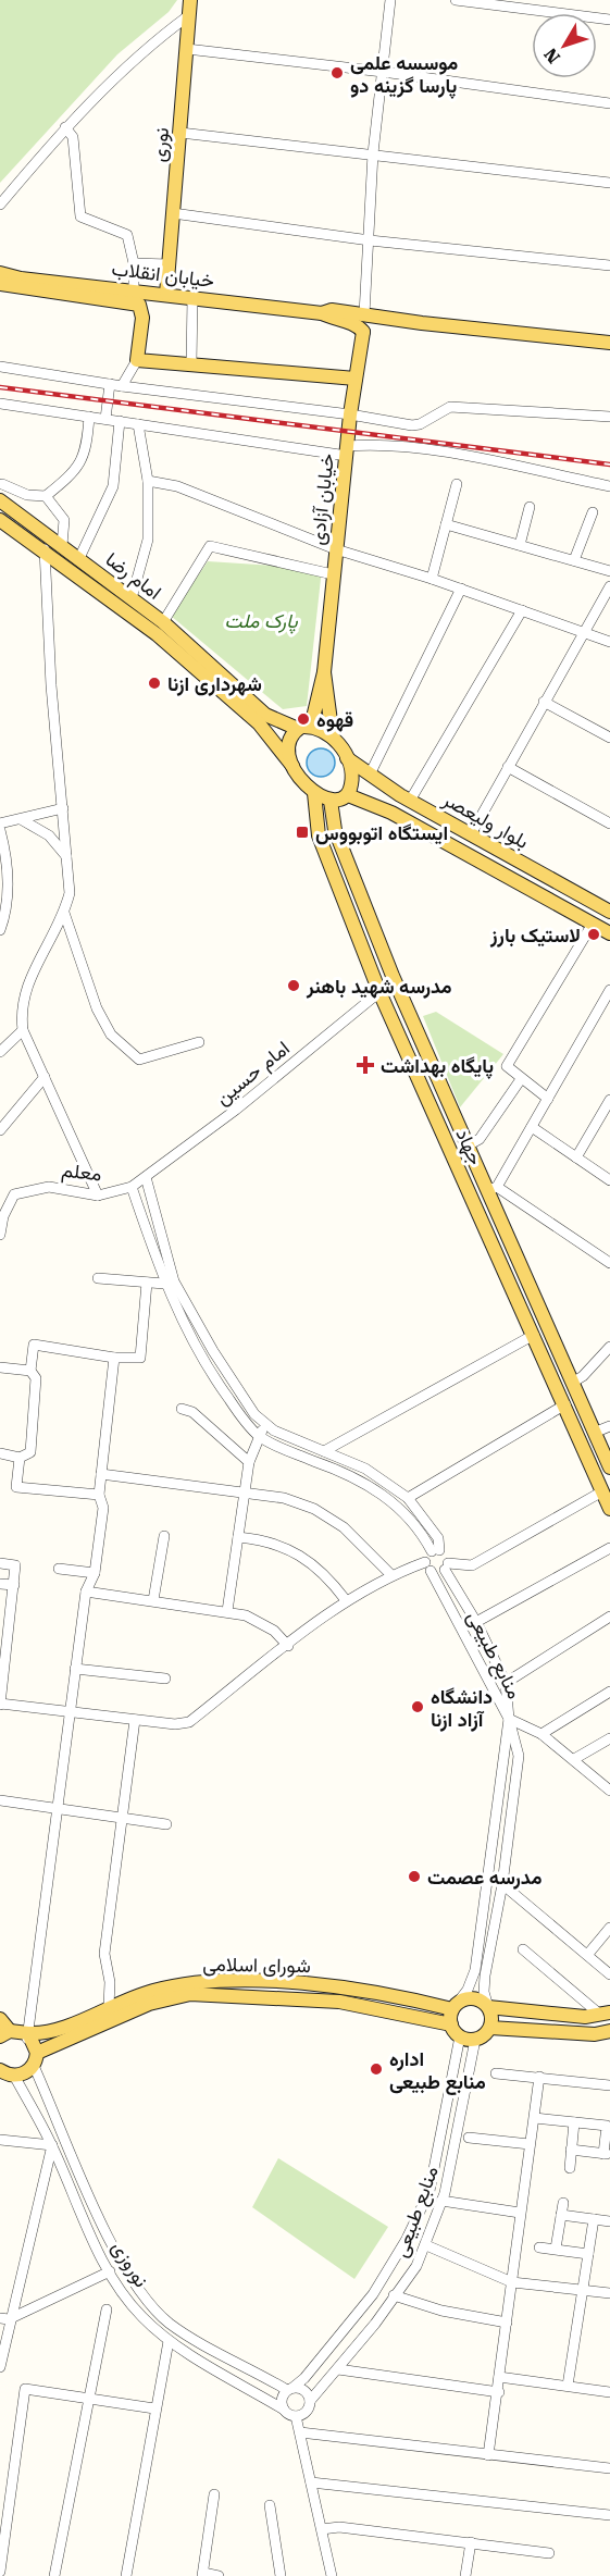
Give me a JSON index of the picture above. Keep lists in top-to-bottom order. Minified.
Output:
{"streets":{"main road":["نوری","خیابان انقلاب","خیابان آزادی","امام رضا","بلوار ولیعصر","جهاد","شورای اسلامی"],"street":["امام حسین","معلم","منابع طبیعی","نوروزی"]},"crossings":[["نوری","خیابان انقلاب"],["خیابان انقلاب","خیابان آزادی"],["بلوار ولیعصر","جهاد"],["امام حسین","جهاد"],["امام حسین","معلم"],["منابع طبیعی","شورای اسلامی"],["منابع طبیعی","نوروزی"],["شورای اسلامی","نوروزی"]],"parks":["پارک ملت"],"places":{"other":["موسسه علمی پارسا گزینه دو","شهرداری ازنا","قهوه","لاستیک بارز","مدرسه شهید باهنر","دانشگاه آزاد ازنا","مدرسه عصمت","اداره منابع طبیعی"],"transit":["ایستگاه اتوبووس"],"health":["پایگاه بهداشت"]},"north":"bottom left"}
